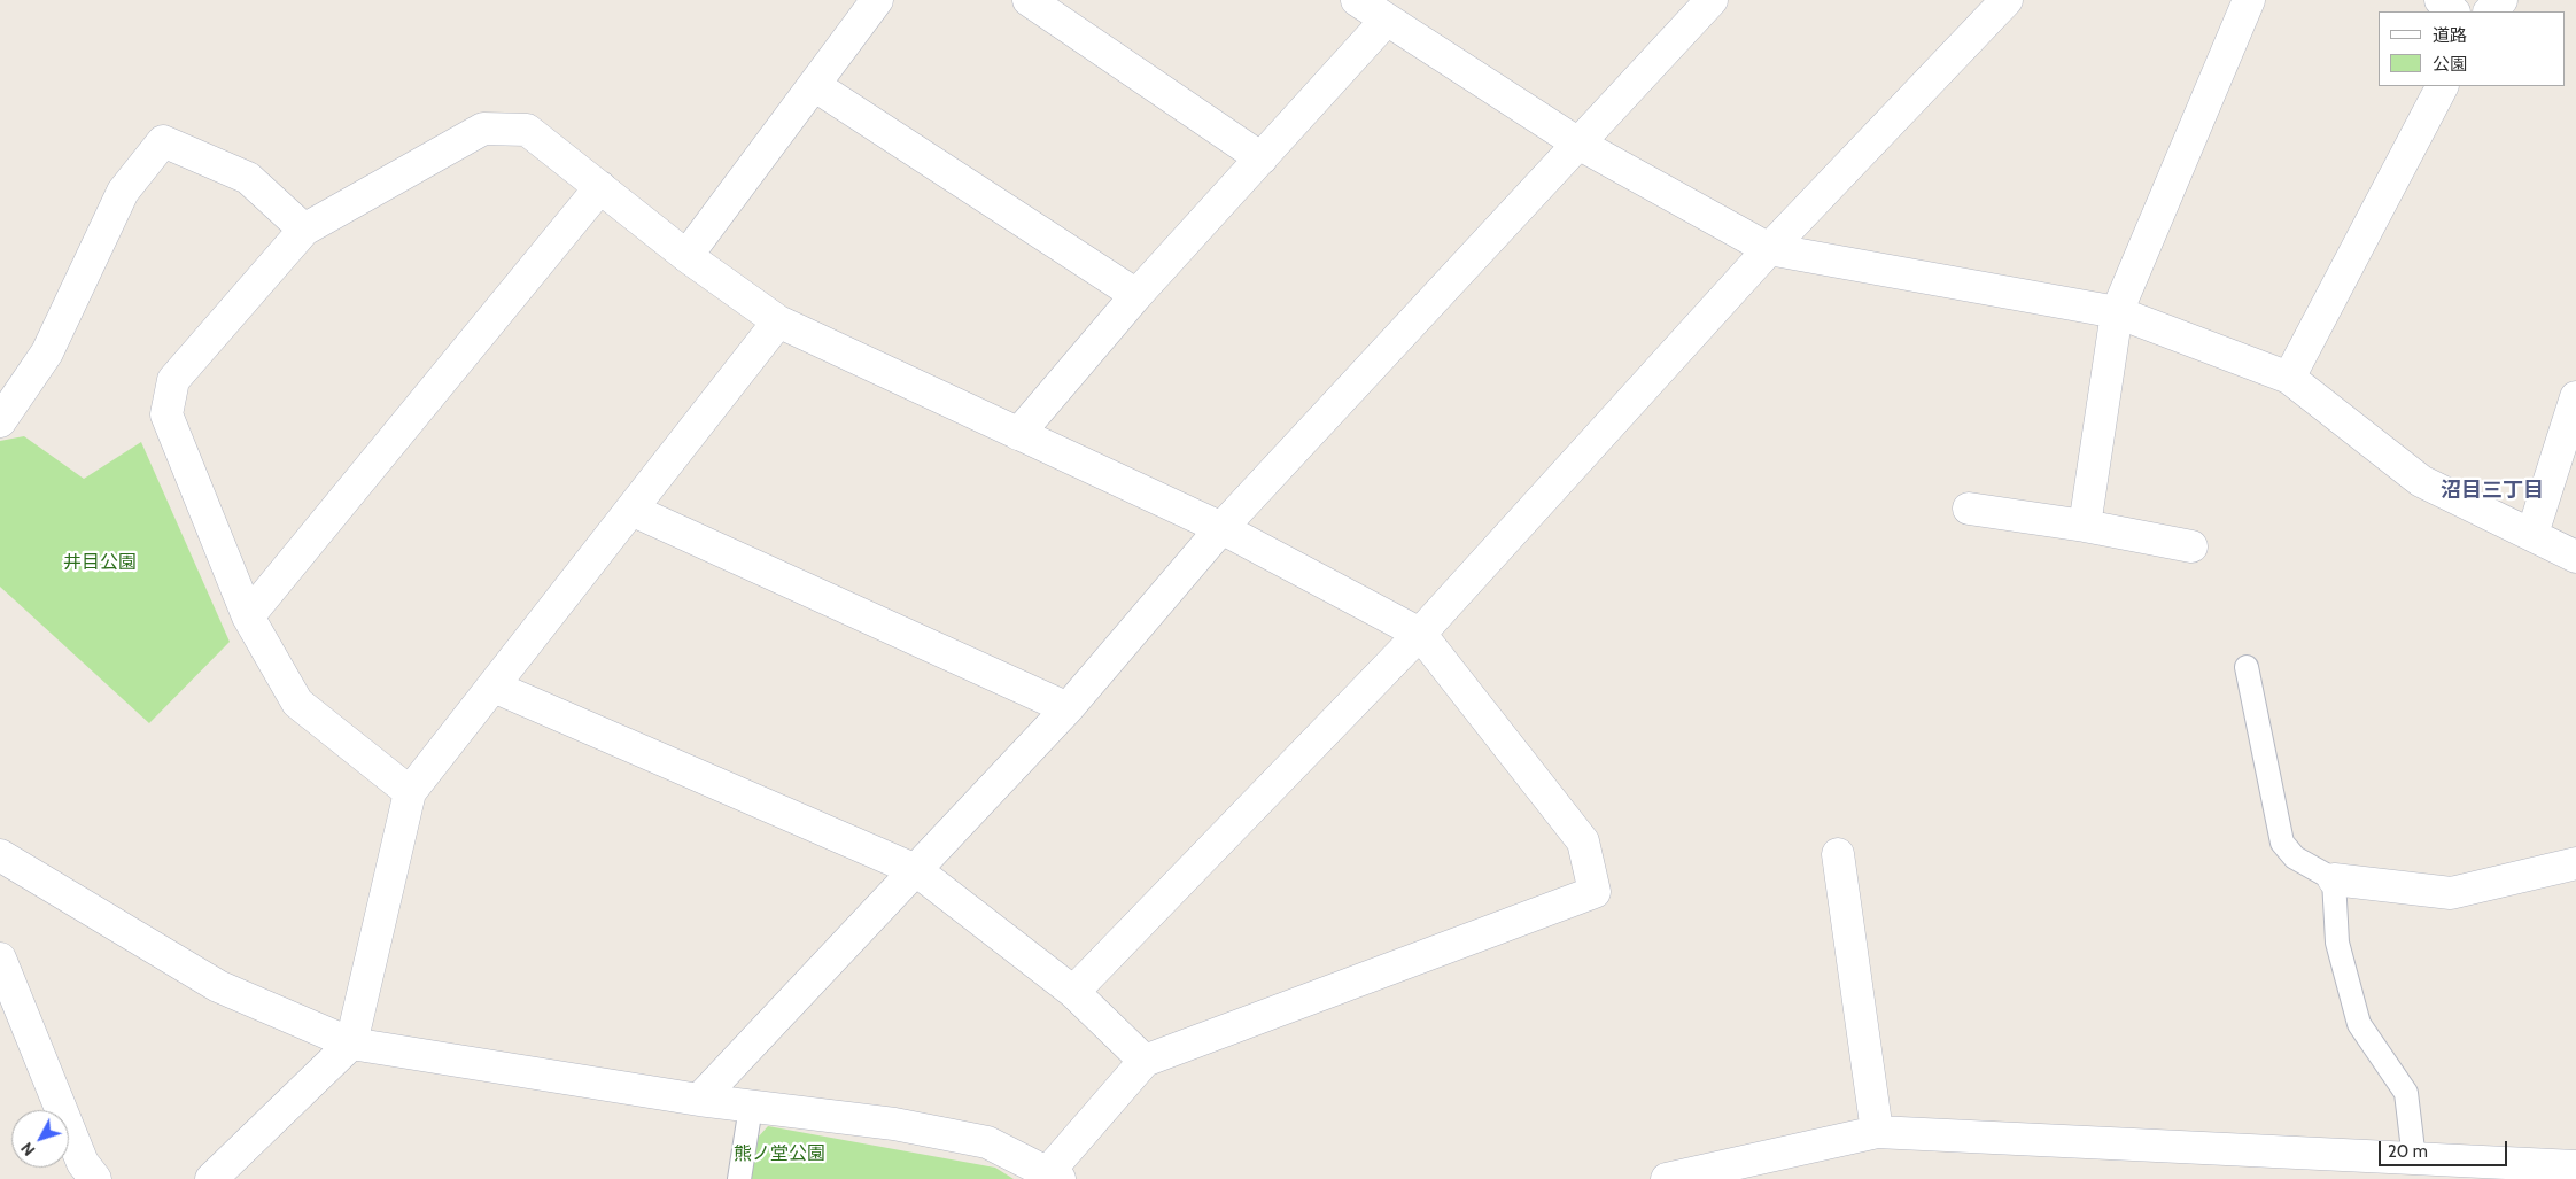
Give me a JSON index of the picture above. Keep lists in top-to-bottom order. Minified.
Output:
{"districts":["沼目三丁目"],"parks":["井目公園","熊ノ堂公園"],"legend":["道路","公園"],"scale_bar":"20 m","north":"bottom left"}
